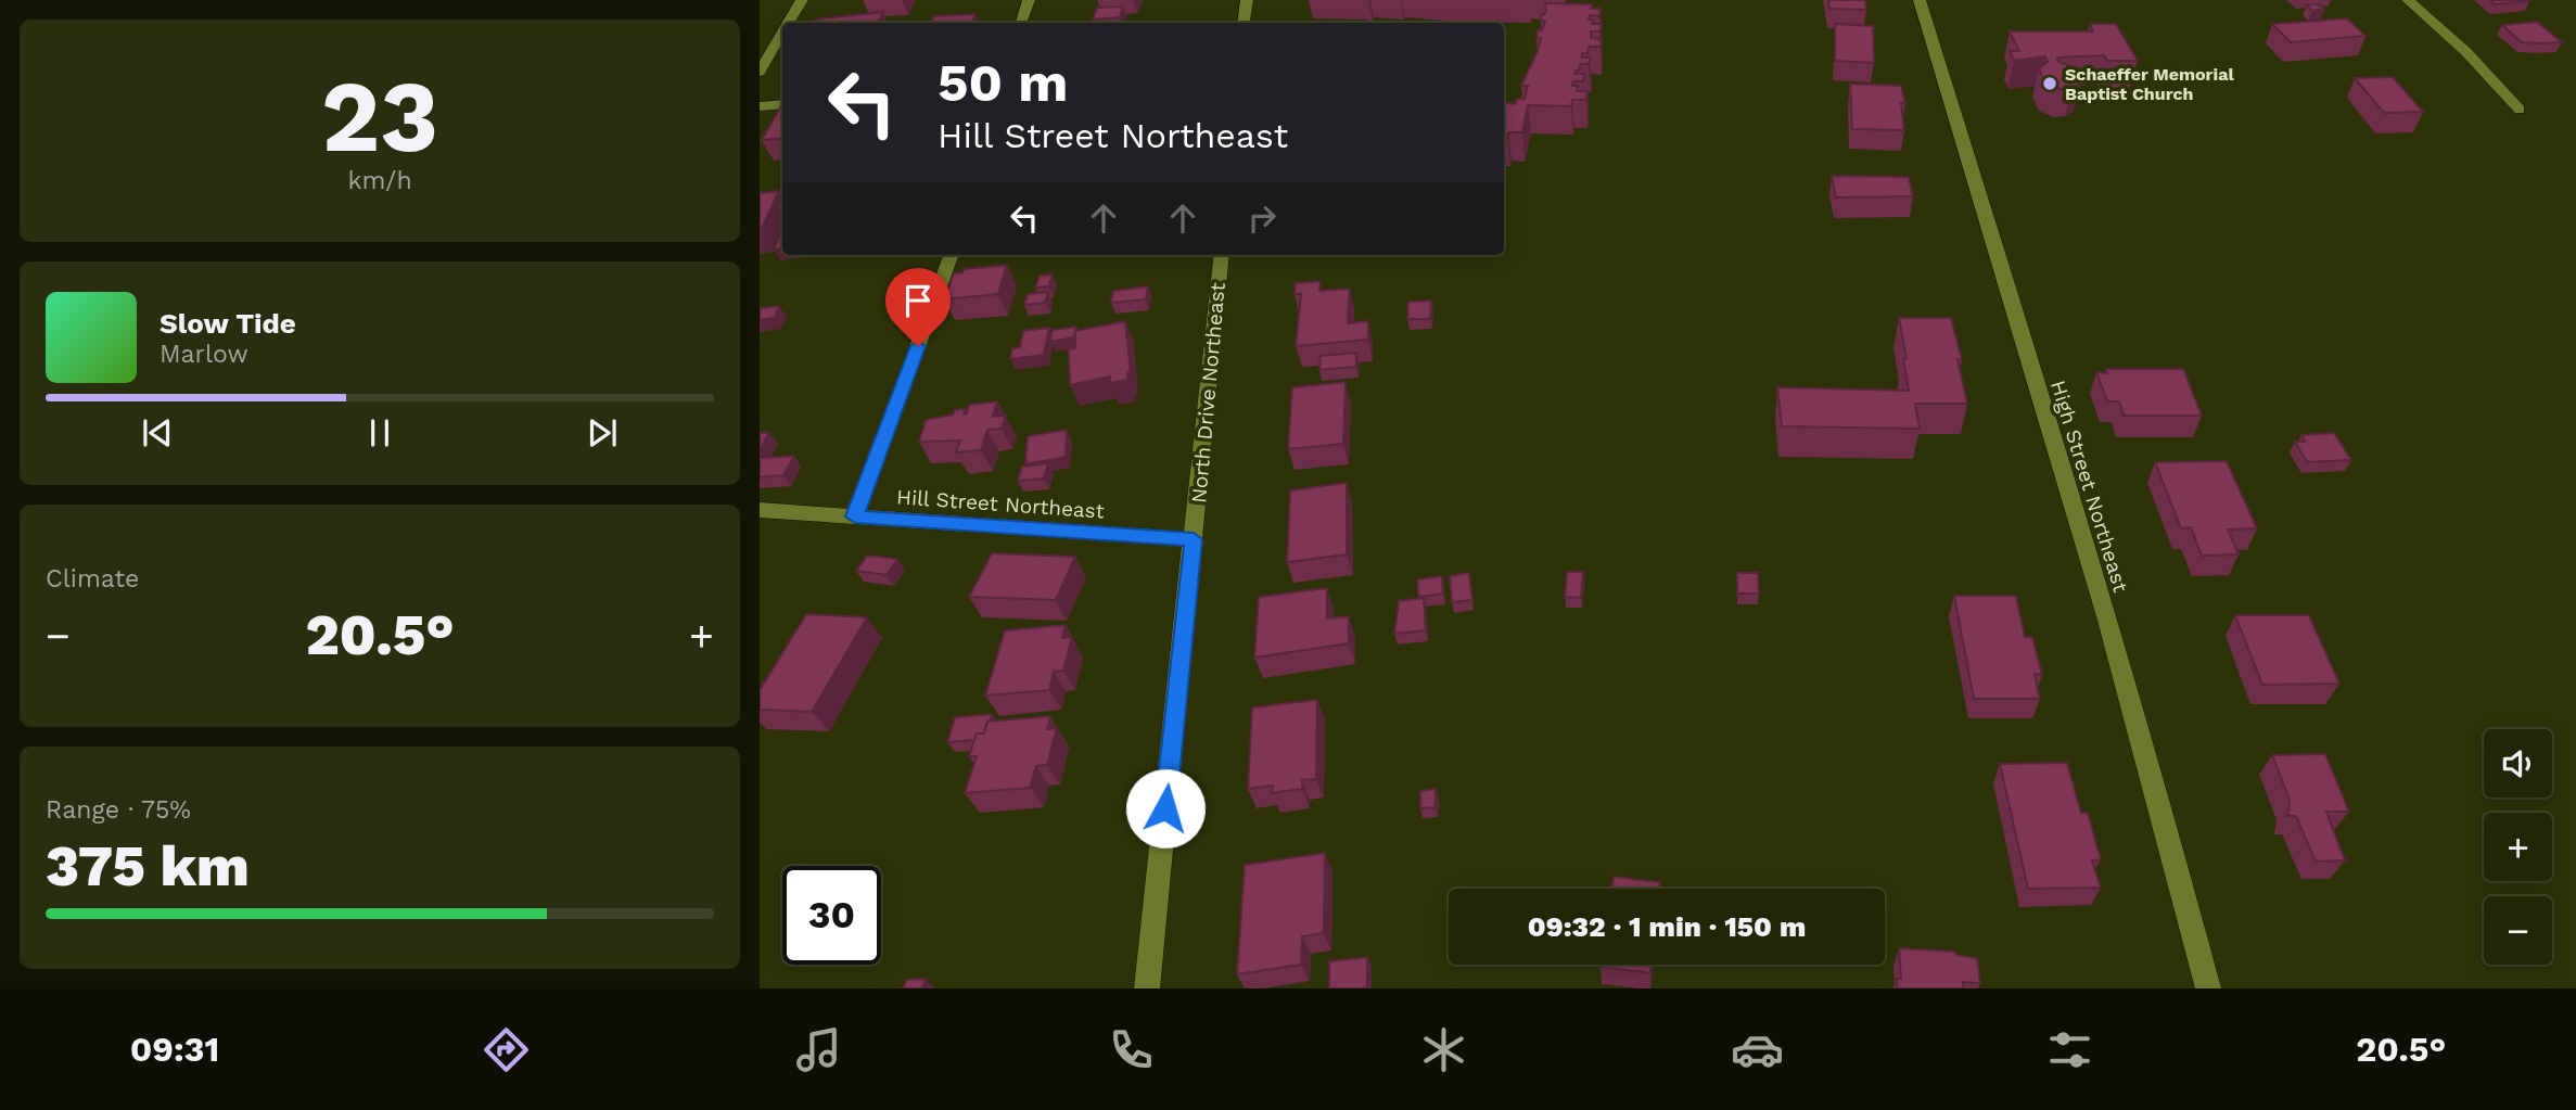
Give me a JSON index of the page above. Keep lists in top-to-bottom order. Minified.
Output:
{"streets":{"street":["North Drive Northeast","High Street Northeast","Hill Street Northeast"]},"crossings":[["North Drive Northeast","Hill Street Northeast"]],"places":["Schaeffer Memorial Baptist Church"],"page":{"tile":[["23","km/h"],"Climate",["Range · 75%","375 km"]],"turn":["50 m","Hill Street Northeast"],"song":["Slow Tide","Marlow"],"heat":["−","20.5°","+"],"map_buttons":["+","−"],"limit":"30","trip":"09:32 · 1 min · 150 m","tabs":["09:31","20.5°"]}}
